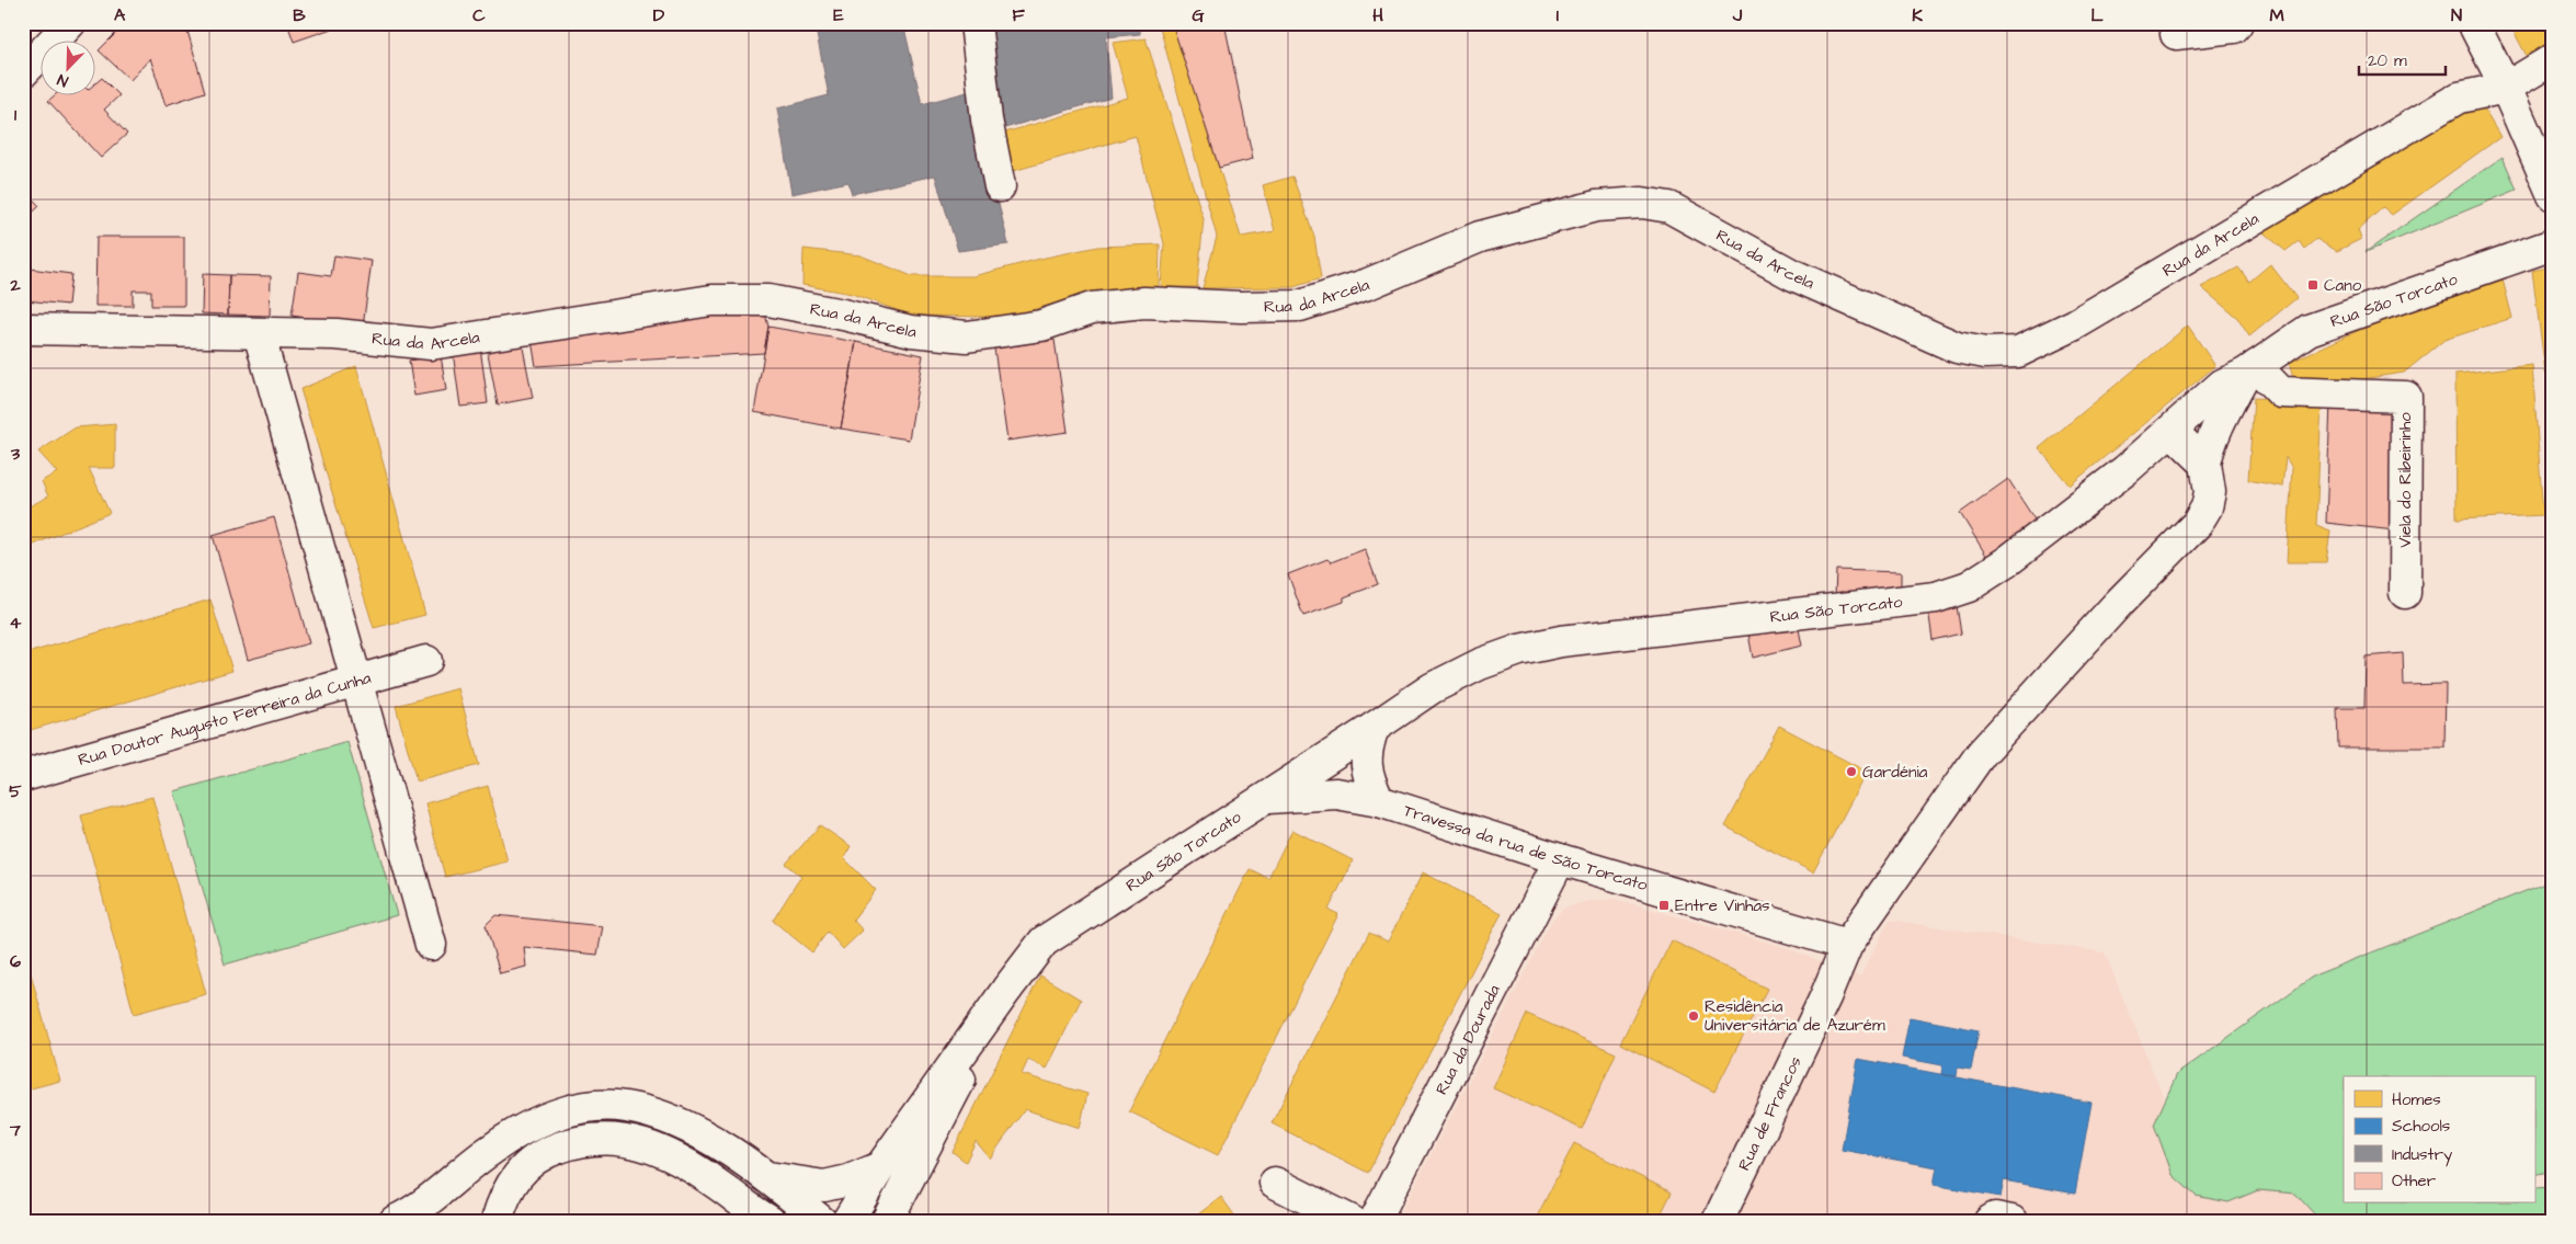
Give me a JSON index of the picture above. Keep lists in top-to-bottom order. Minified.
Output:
{"streets":{"main road":["Rua da Arcela","Rua São Torcato","Viela do Ribeirinho","Rua Doutor Augusto Ferreira da Cunha","Travessa da rua de São Torcato","Rua da Dourada","Rua de Francos"]},"crossings":[["Rua São Torcato","Viela do Ribeirinho"],["Rua São Torcato","Travessa da rua de São Torcato"],["Rua São Torcato","Rua de Francos"],["Travessa da rua de São Torcato","Rua da Dourada"],["Travessa da rua de São Torcato","Rua de Francos"]],"places":{"transit":["Cano","Entre Vinhas"],"other":["Gardénia","Residência Universitária de Azurém"]},"legend":["Homes","Schools","Industry","Other"],"scale_bar":"20 m","north":"bottom left","grid":{"columns":["A","B","C","D","E","F","G","H","I","J","K","L","M","N"],"rows":["1","2","3","4","5","6","7"]}}
